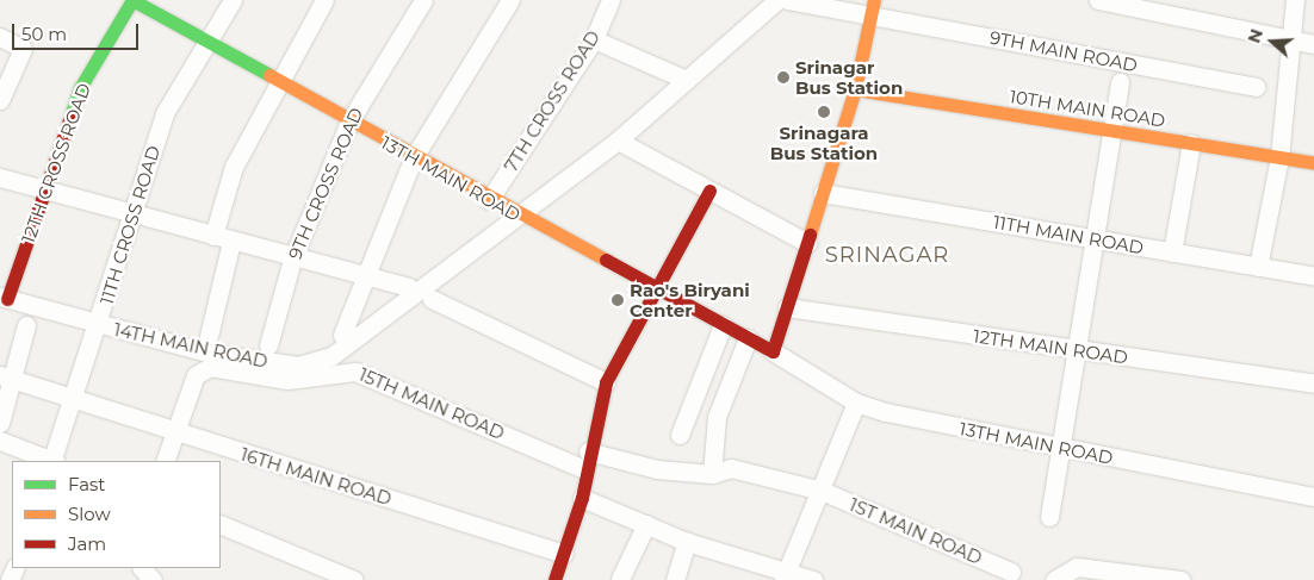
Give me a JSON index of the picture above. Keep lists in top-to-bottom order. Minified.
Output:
{"streets":{"street":["9TH MAIN ROAD","7TH CROSS ROAD","10TH MAIN ROAD","12TH CROSS ROAD","13TH MAIN ROAD","9TH CROSS ROAD","11TH CROSS ROAD","11TH MAIN ROAD","14TH MAIN ROAD","12TH MAIN ROAD","15TH MAIN ROAD","16TH MAIN ROAD","1ST MAIN ROAD"]},"crossings":[["7TH CROSS ROAD","13TH MAIN ROAD"],["12TH CROSS ROAD","13TH MAIN ROAD"],["12TH CROSS ROAD","14TH MAIN ROAD"],["13TH MAIN ROAD","9TH CROSS ROAD"],["13TH MAIN ROAD","11TH CROSS ROAD"],["13TH MAIN ROAD","14TH MAIN ROAD"],["11TH CROSS ROAD","14TH MAIN ROAD"],["11TH CROSS ROAD","16TH MAIN ROAD"],["15TH MAIN ROAD","16TH MAIN ROAD"],["15TH MAIN ROAD","1ST MAIN ROAD"]],"districts":["SRINAGAR"],"places":["Srinagar Bus Station","Srinagara Bus Station","Rao's Biryani Center"],"legend":["Fast","Slow","Jam"],"scale_bar":"50 m","north":"left"}
